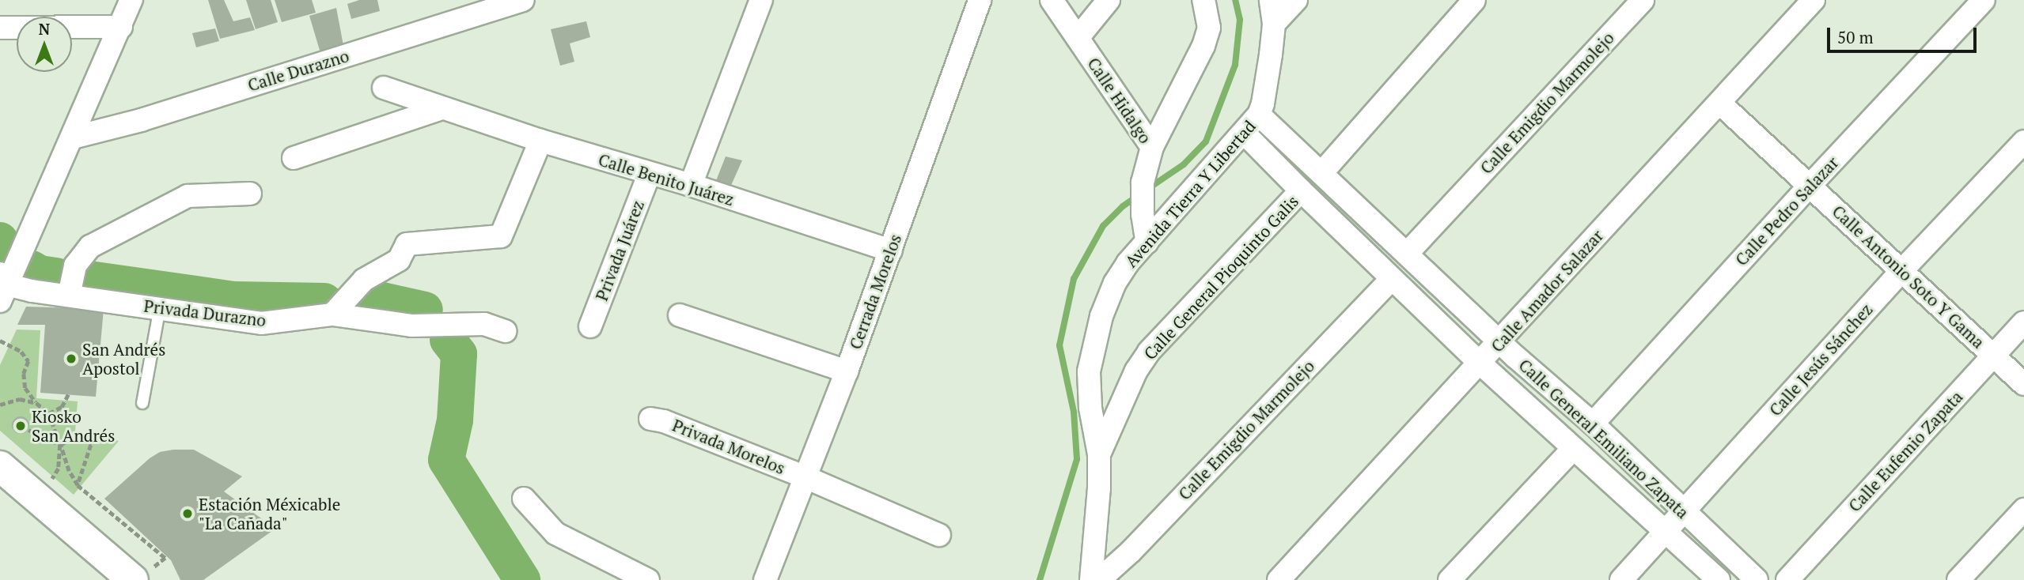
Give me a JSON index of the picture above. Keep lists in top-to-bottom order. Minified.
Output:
{"streets":{"street":["Calle Durazno","Calle Hidalgo","Calle Emigdio Marmolejo","Calle Benito Juárez","Avenida Tierra Y Libertad","Calle Pedro Salazar","Privada Juárez","Calle Antonio Soto Y Gama","Calle General Pioquinto Galis","Calle Amador Salazar","Cerrada Morelos","Privada Durazno","Calle Jesús Sánchez","Calle General Emiliano Zapata","Privada Morelos","Calle Eufemio Zapata"]},"crossings":[["Calle Hidalgo","Avenida Tierra Y Libertad"],["Calle Emigdio Marmolejo","Calle General Emiliano Zapata"],["Calle Benito Juárez","Privada Juárez"],["Calle Benito Juárez","Cerrada Morelos"],["Avenida Tierra Y Libertad","Calle General Pioquinto Galis"],["Avenida Tierra Y Libertad","Calle General Emiliano Zapata"],["Calle Pedro Salazar","Calle Antonio Soto Y Gama"],["Calle Pedro Salazar","Calle General Emiliano Zapata"],["Calle Antonio Soto Y Gama","Calle Amador Salazar"],["Calle Antonio Soto Y Gama","Calle Jesús Sánchez"],["Calle Antonio Soto Y Gama","Calle Eufemio Zapata"],["Calle General Pioquinto Galis","Calle General Emiliano Zapata"],["Calle Amador Salazar","Calle General Emiliano Zapata"],["Cerrada Morelos","Privada Morelos"],["Calle Jesús Sánchez","Calle General Emiliano Zapata"]],"places":["San Andrés Apostol","Kiosko San Andrés","Estación Méxicable \"La Cañada\""],"scale_bar":"50 m","north":"top"}
